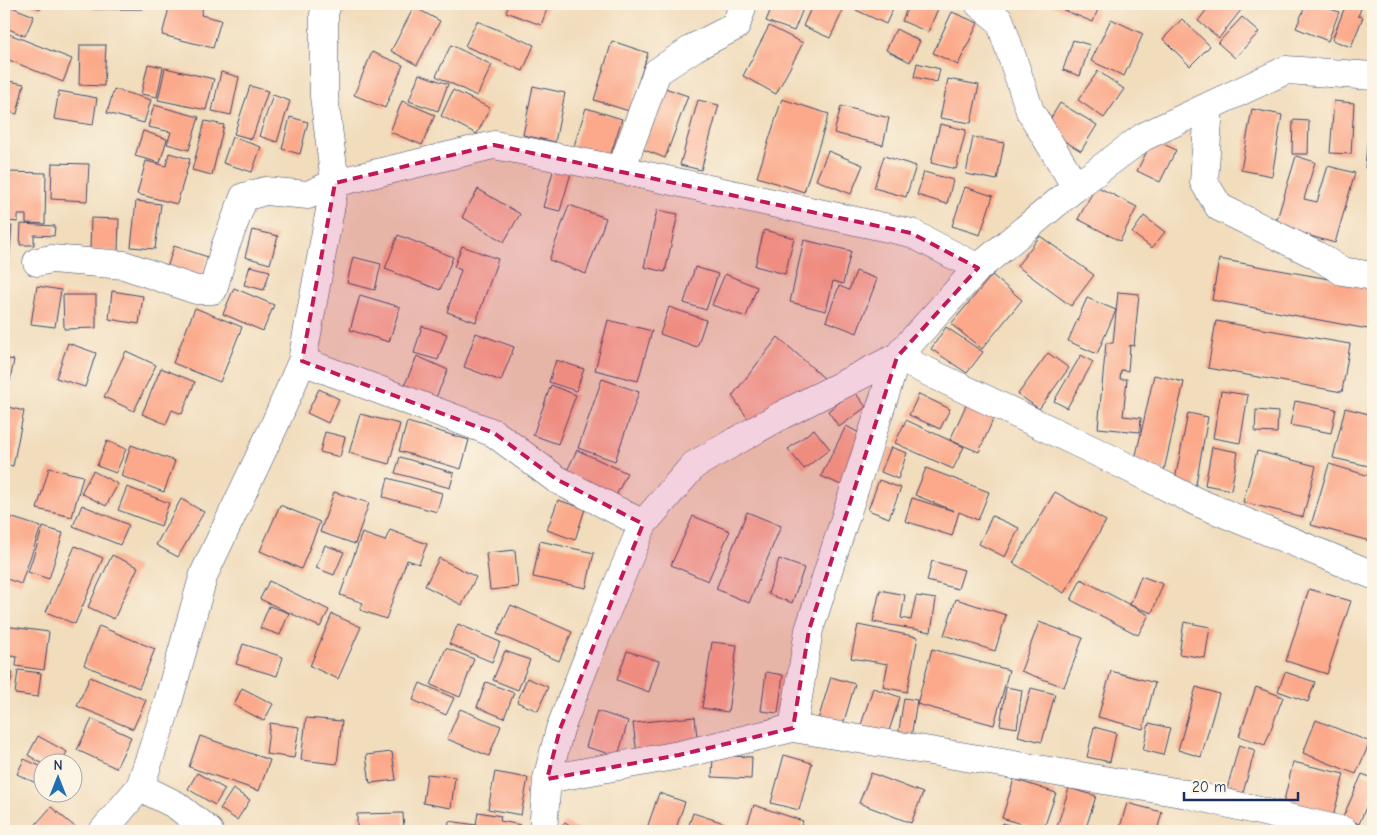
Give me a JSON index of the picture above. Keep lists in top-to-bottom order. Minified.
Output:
{"scale_bar":"20 m","north":"top"}
